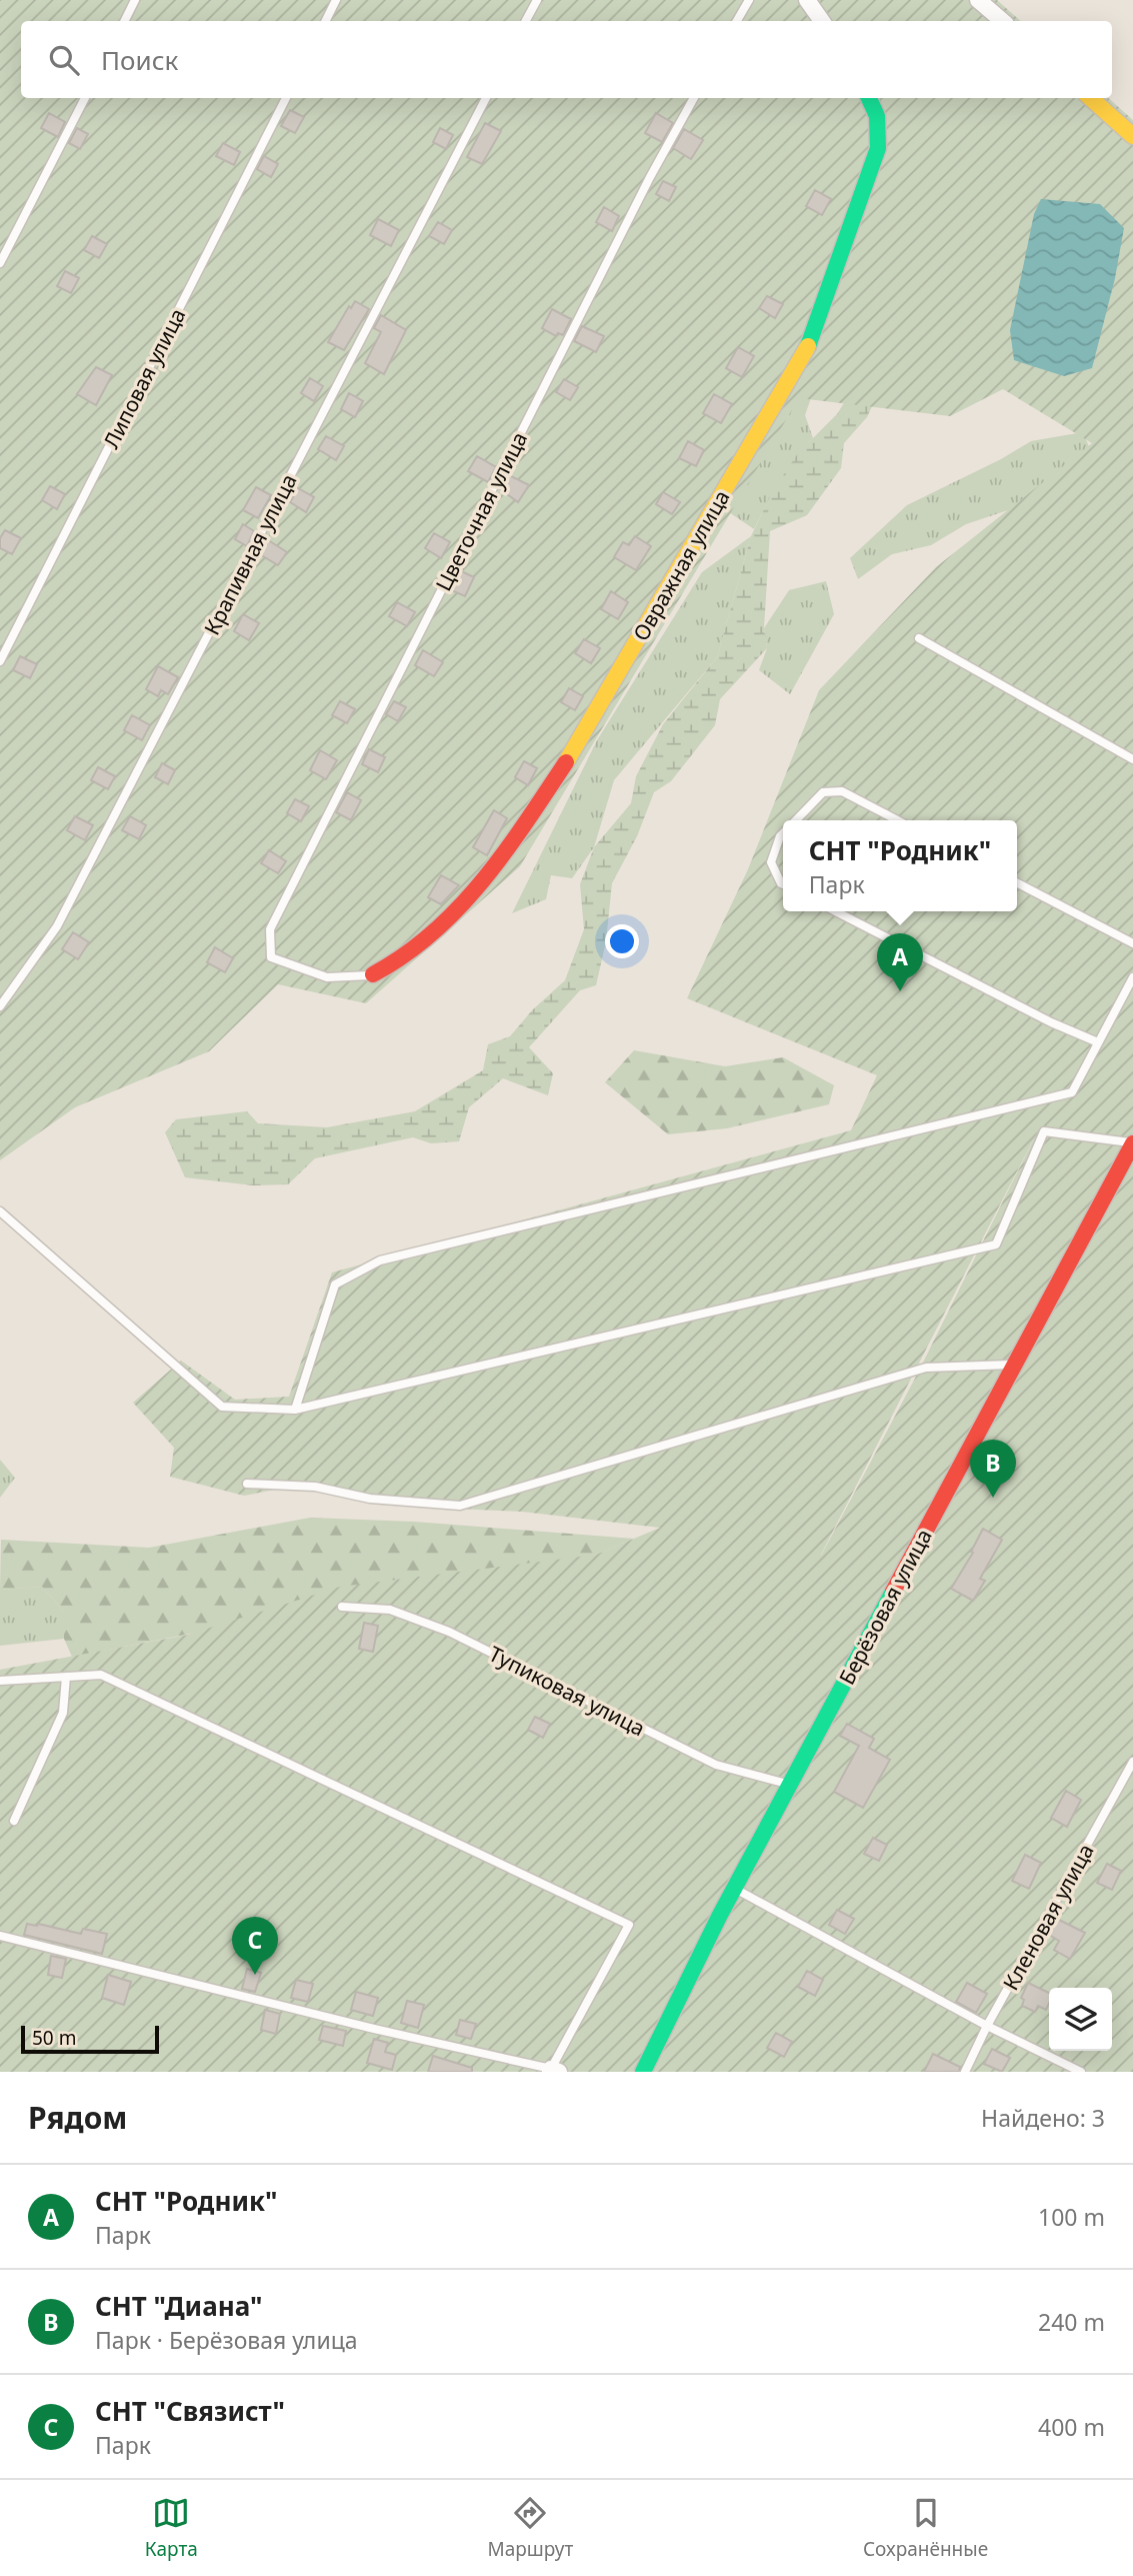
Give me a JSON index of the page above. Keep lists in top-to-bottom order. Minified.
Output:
{"streets":{"street":["Овражная улица","Берёзовая улица"],"lane":["Липовая улица","Цветочная улица","Крапивная улица","Тупиковая улица","Кленовая улица"]},"crossings":[["Цветочная улица","Овражная улица"],["Берёзовая улица","Тупиковая улица"]],"scale_bar":"50 m","page":{"search":"Поиск","popup":["СНТ \"Родник\"","Парк"],"pins":["A","B","C"],"scale":"50 m","heading":["Рядом","Найдено: 3"],"list":[{"mark":"A","name":"СНТ \"Родник\"","note":"Парк","value":"100 m"},{"mark":"B","name":"СНТ \"Диана\"","note":"Парк · Берёзовая улица","value":"240 m"},{"mark":"C","name":"СНТ \"Связист\"","note":"Парк","value":"400 m"}],"nav":["Карта","Маршрут","Сохранённые"]}}
